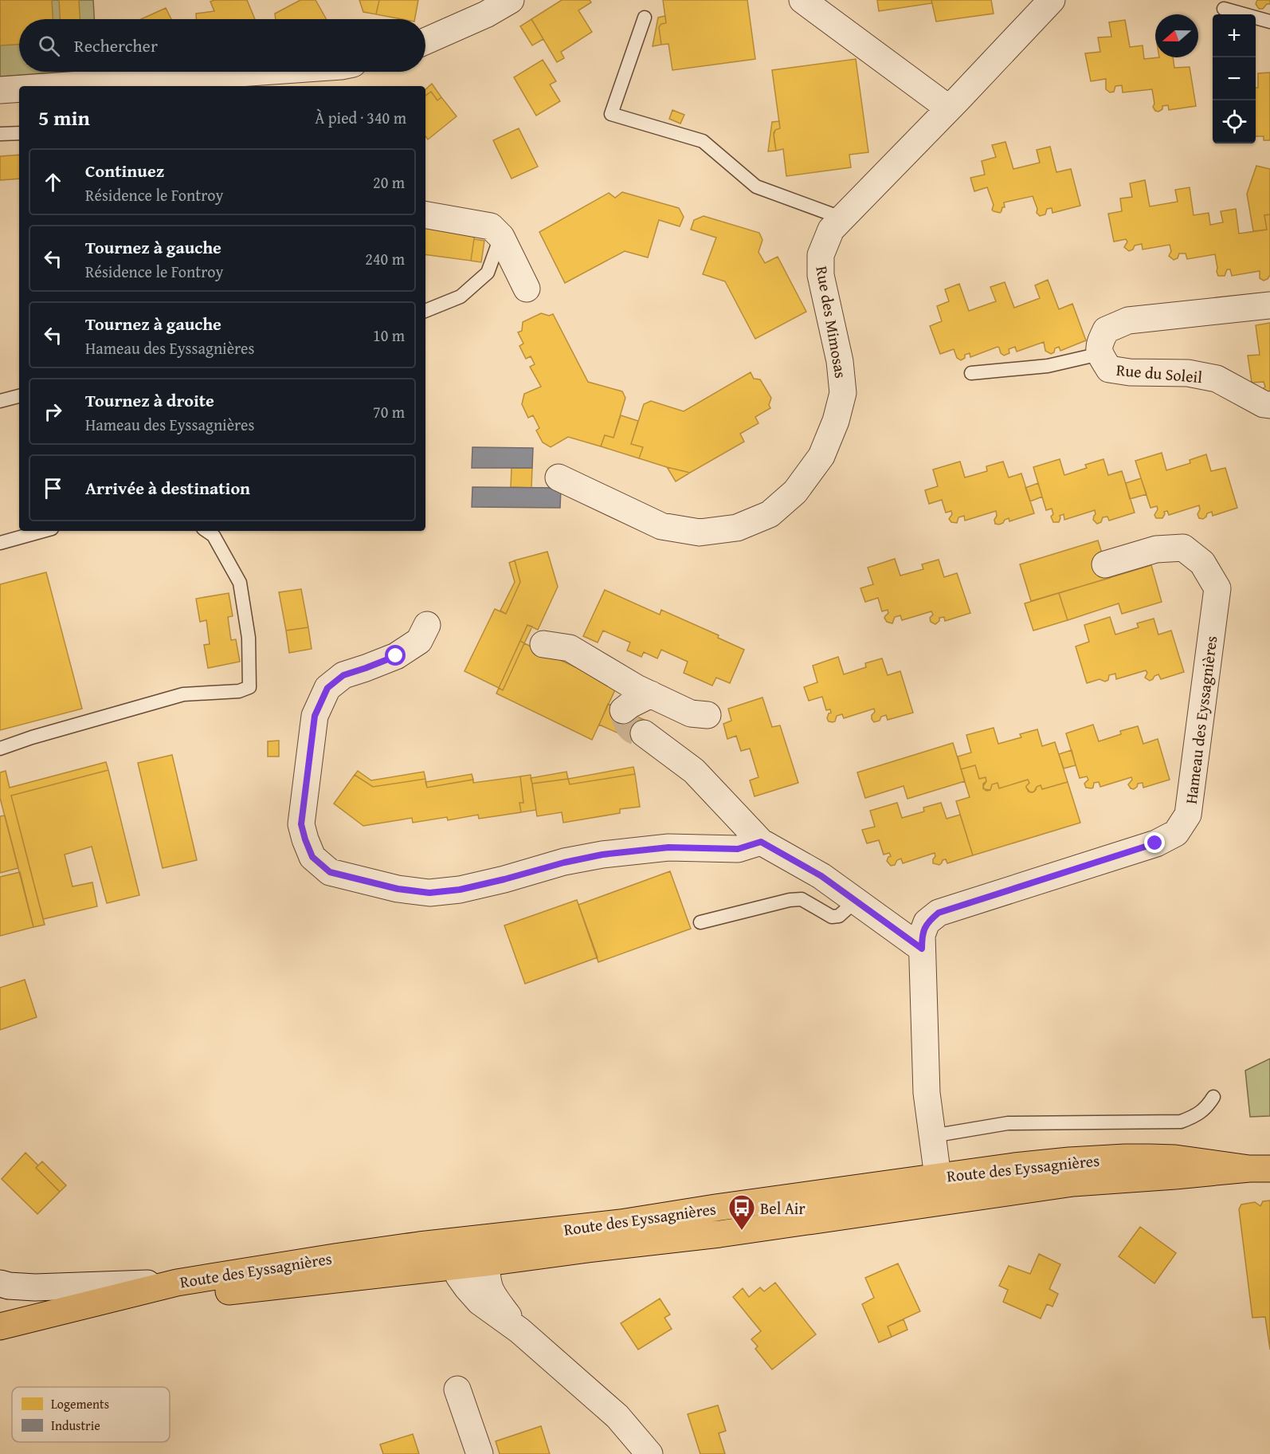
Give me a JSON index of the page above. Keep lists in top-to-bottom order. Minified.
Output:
{"streets":{"main road":["Route des Eyssagnières"],"street":["Rue des Mimosas","Rue du Soleil","Hameau des Eyssagnières"]},"crossings":[["Hameau des Eyssagnières","Route des Eyssagnières"]],"places":{"bus stop":["Bel Air"]},"legend":["Logements","Industrie"],"north":"left","page":{"map_buttons":["+","−"],"search":"Rechercher","heading":["5 min","À pied · 340 m"],"list":[["Continuez","Résidence le Fontroy","20 m"],["Tournez à gauche","Résidence le Fontroy","240 m"],["Tournez à gauche","Hameau des Eyssagnières","10 m"],["Tournez à droite","Hameau des Eyssagnières","70 m"],"Arrivée à destination"]}}
